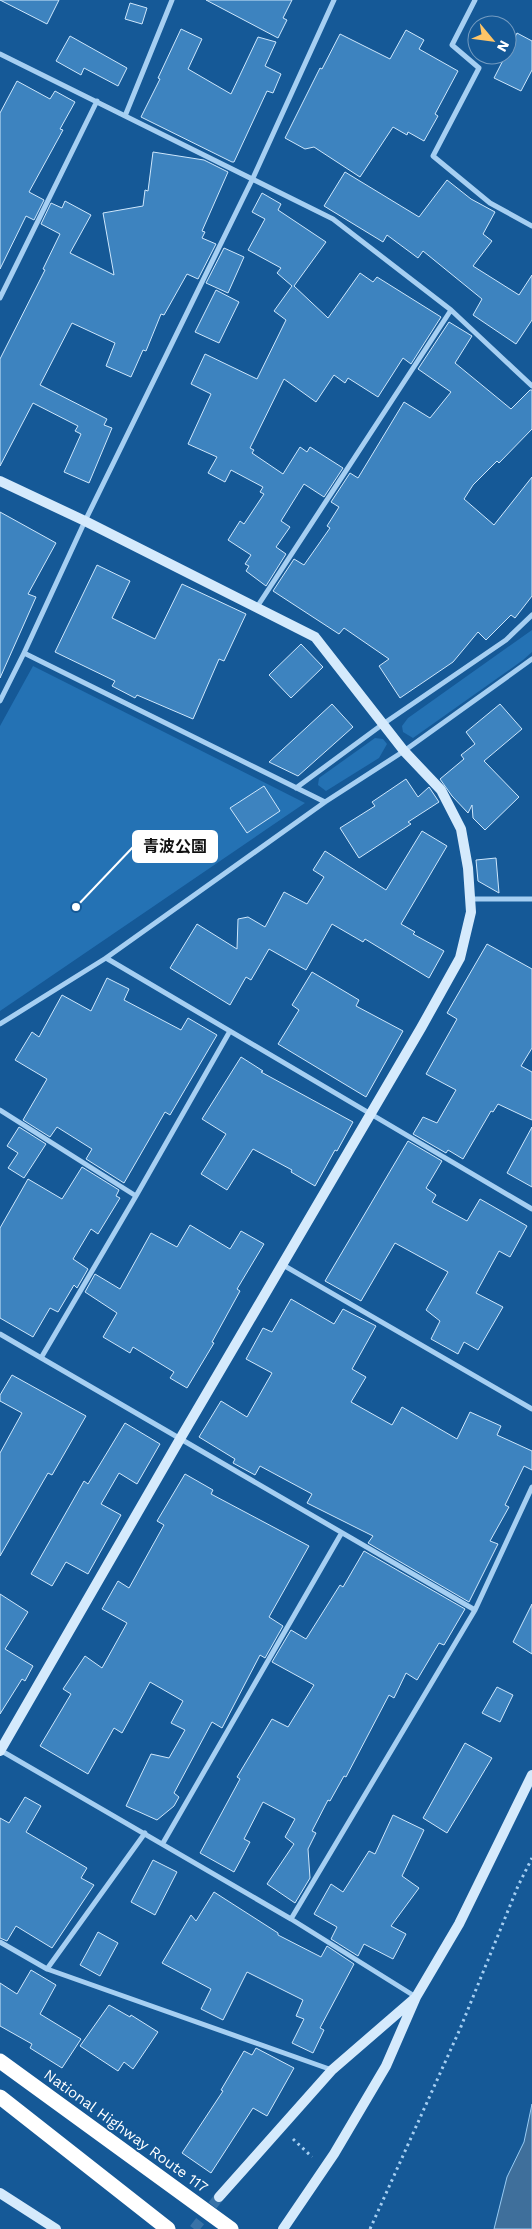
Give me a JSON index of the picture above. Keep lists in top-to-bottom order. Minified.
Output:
{"streets":{"highway":["National Highway Route 117"]},"places":["青波公園"],"north":"bottom right"}
